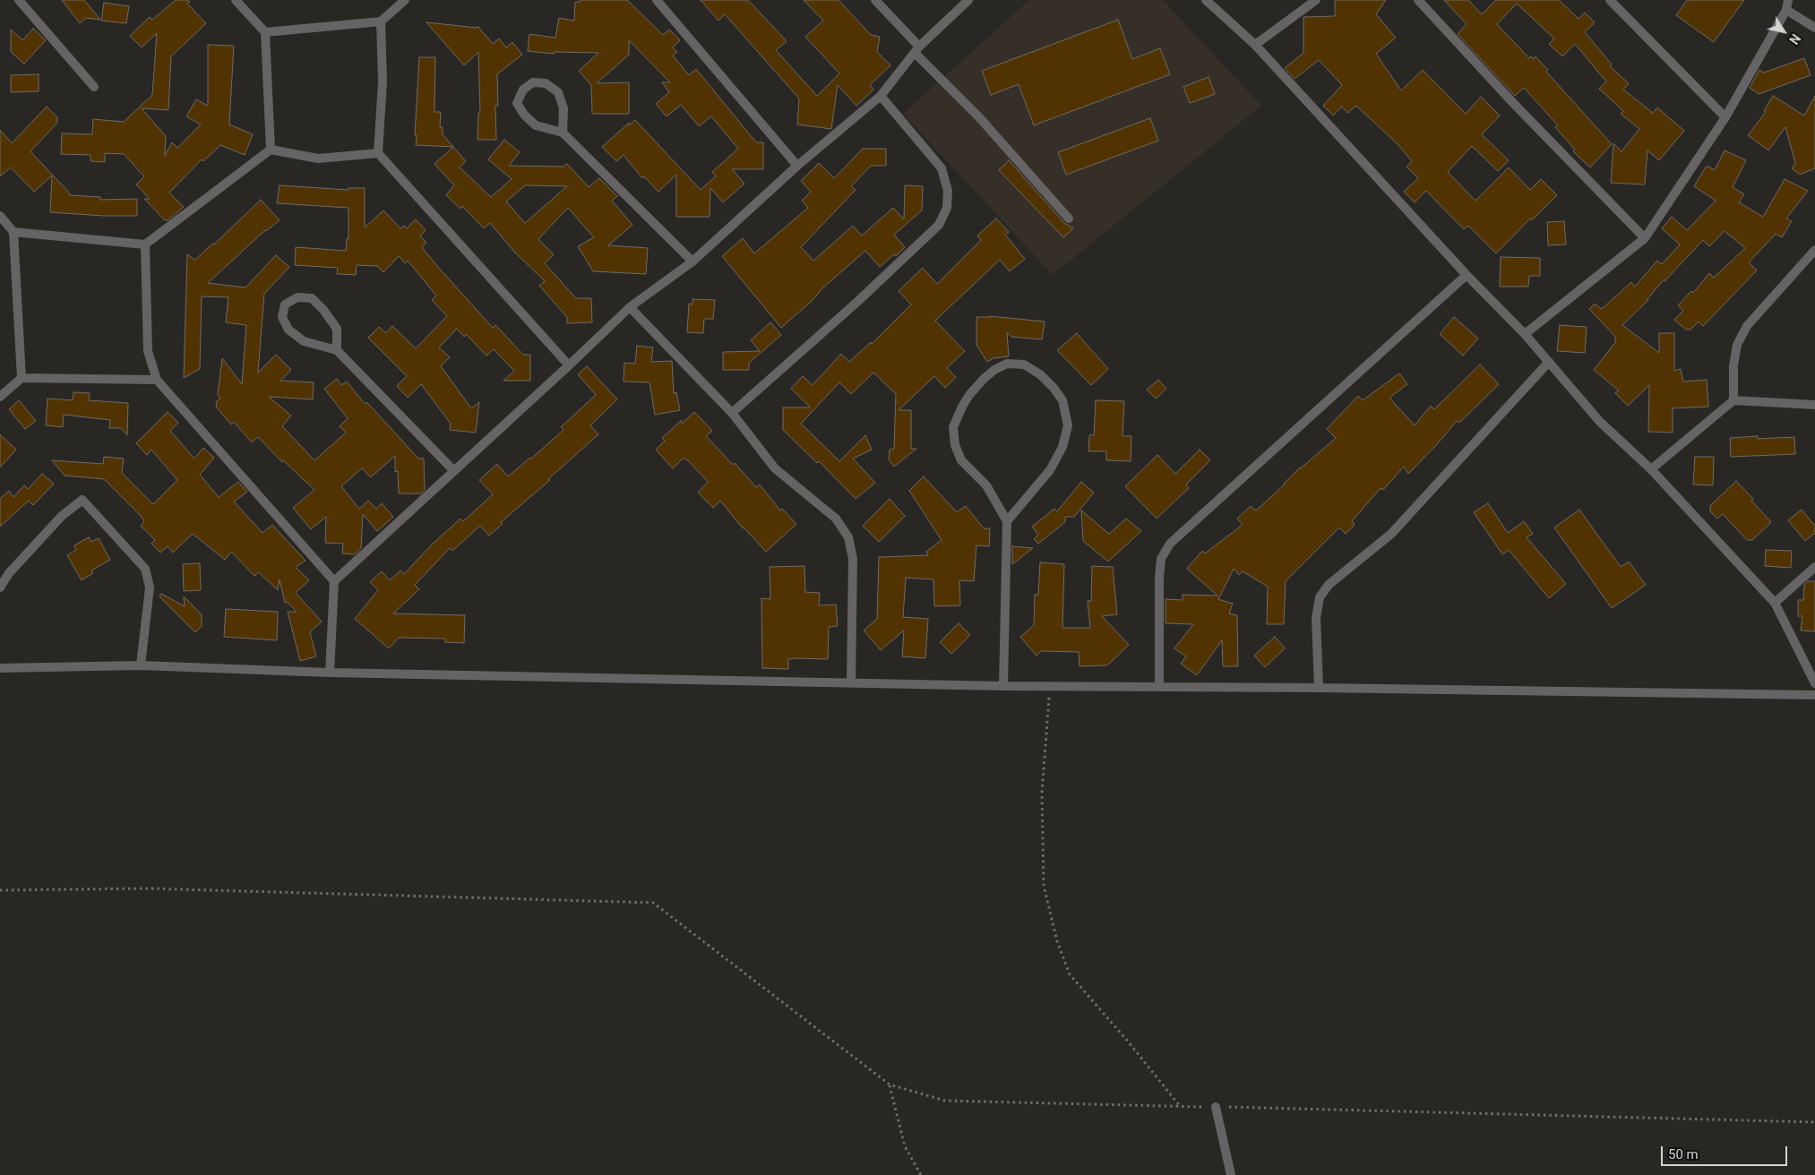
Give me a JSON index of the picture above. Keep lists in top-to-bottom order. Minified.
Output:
{"scale_bar":"50 m","north":"bottom right"}
